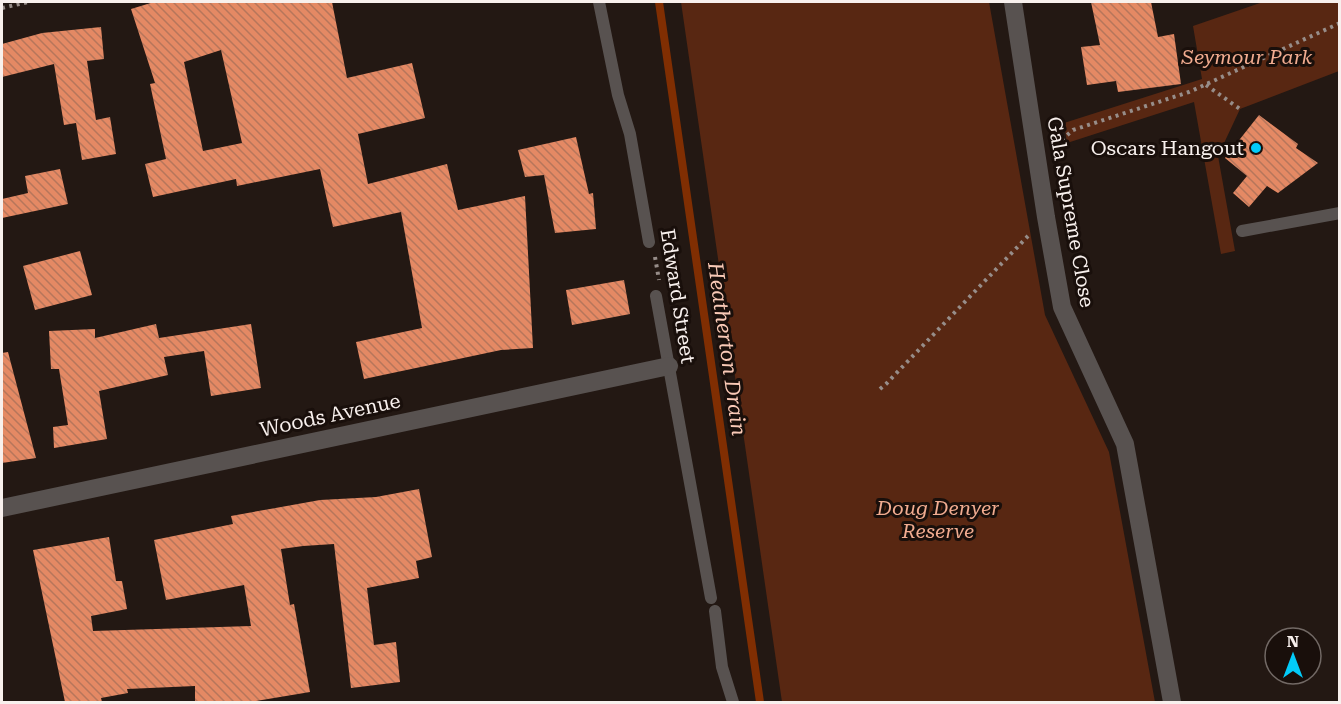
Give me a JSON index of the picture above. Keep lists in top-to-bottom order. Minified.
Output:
{"streets":{"street":["Gala Supreme Close","Woods Avenue"],"lane":["Edward Street"]},"crossings":[["Edward Street","Woods Avenue"]],"water":["Heatherton Drain"],"parks":["Seymour Park","Doug Denyer Reserve"],"places":["Oscars Hangout"],"north":"top"}
